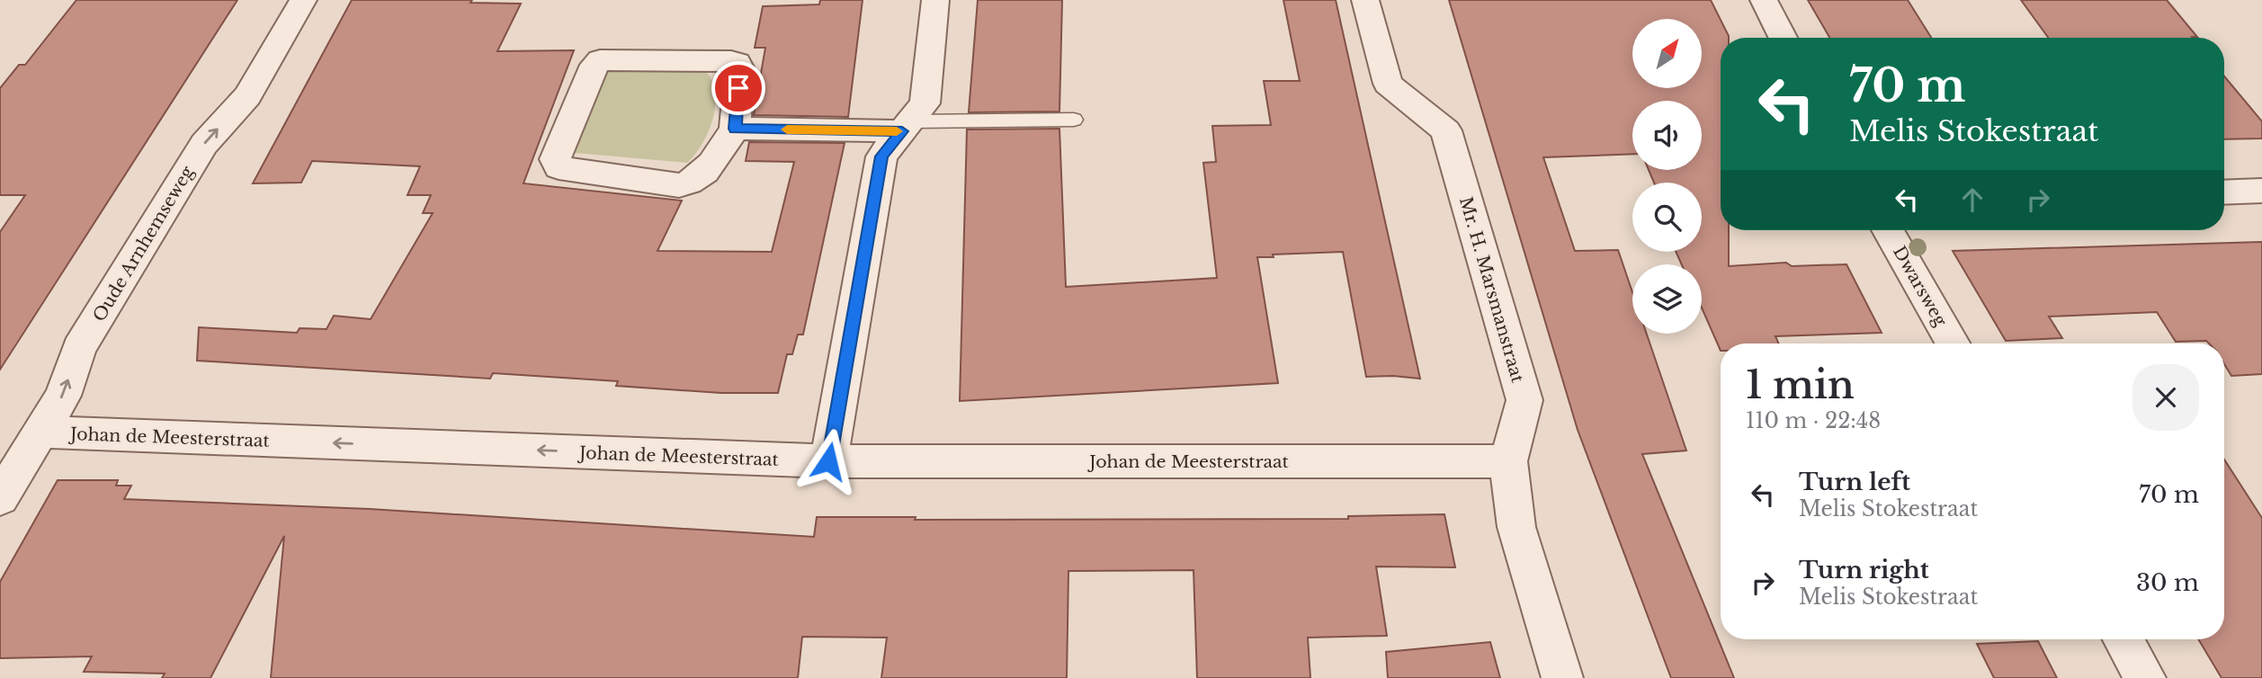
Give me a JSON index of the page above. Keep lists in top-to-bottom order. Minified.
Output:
{"streets":{"street":["Oude Arnhemseweg","Dwarsweg","Mr. H. Marsmanstraat","Johan de Meesterstraat"]},"crossings":[["Oude Arnhemseweg","Johan de Meesterstraat"],["Mr. H. Marsmanstraat","Johan de Meesterstraat"]],"one_way":["Oude Arnhemseweg","Johan de Meesterstraat"],"north":"top right","page":{"turn":["70 m","Melis Stokestraat"],"heading":["1 min","110 m · 22:48"],"list":[{"name":"Turn left","note":"Melis Stokestraat","value":"70 m"},{"name":"Turn right","note":"Melis Stokestraat","value":"30 m"}]}}
